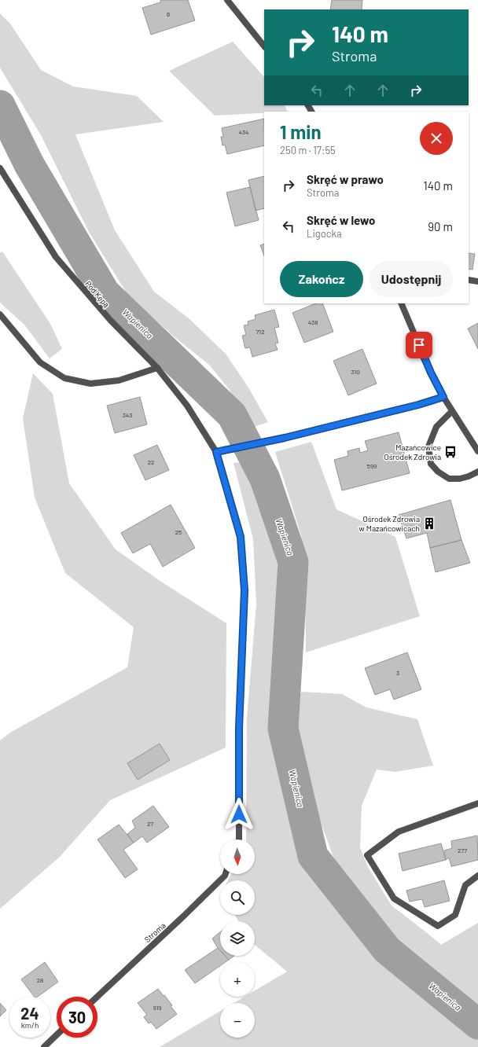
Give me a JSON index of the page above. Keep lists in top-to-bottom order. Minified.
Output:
{"streets":{"street":["Pod Kępą","Stroma"]},"water":["Wapienica"],"places":{"bus stop":["Mazańcowice Ośrodek Zdrowia"],"building":["Ośrodek Zdrowia w Mazańcowicach"]},"house_numbers":["6","434","438","712","310","343","22","599","25","3","27","277","28","919"],"north":"bottom","page":{"turn":["140 m","Stroma"],"heading":["1 min","250 m · 17:55"],"list":[{"name":"Skręć w prawo","note":"Stroma","value":"140 m"},{"name":"Skręć w lewo","note":"Ligocka","value":"90 m"}],"buttons":["Zakończ","Udostępnij"],"map_buttons":["+","−"],"speed":"24 km/h","limit":"30"}}
